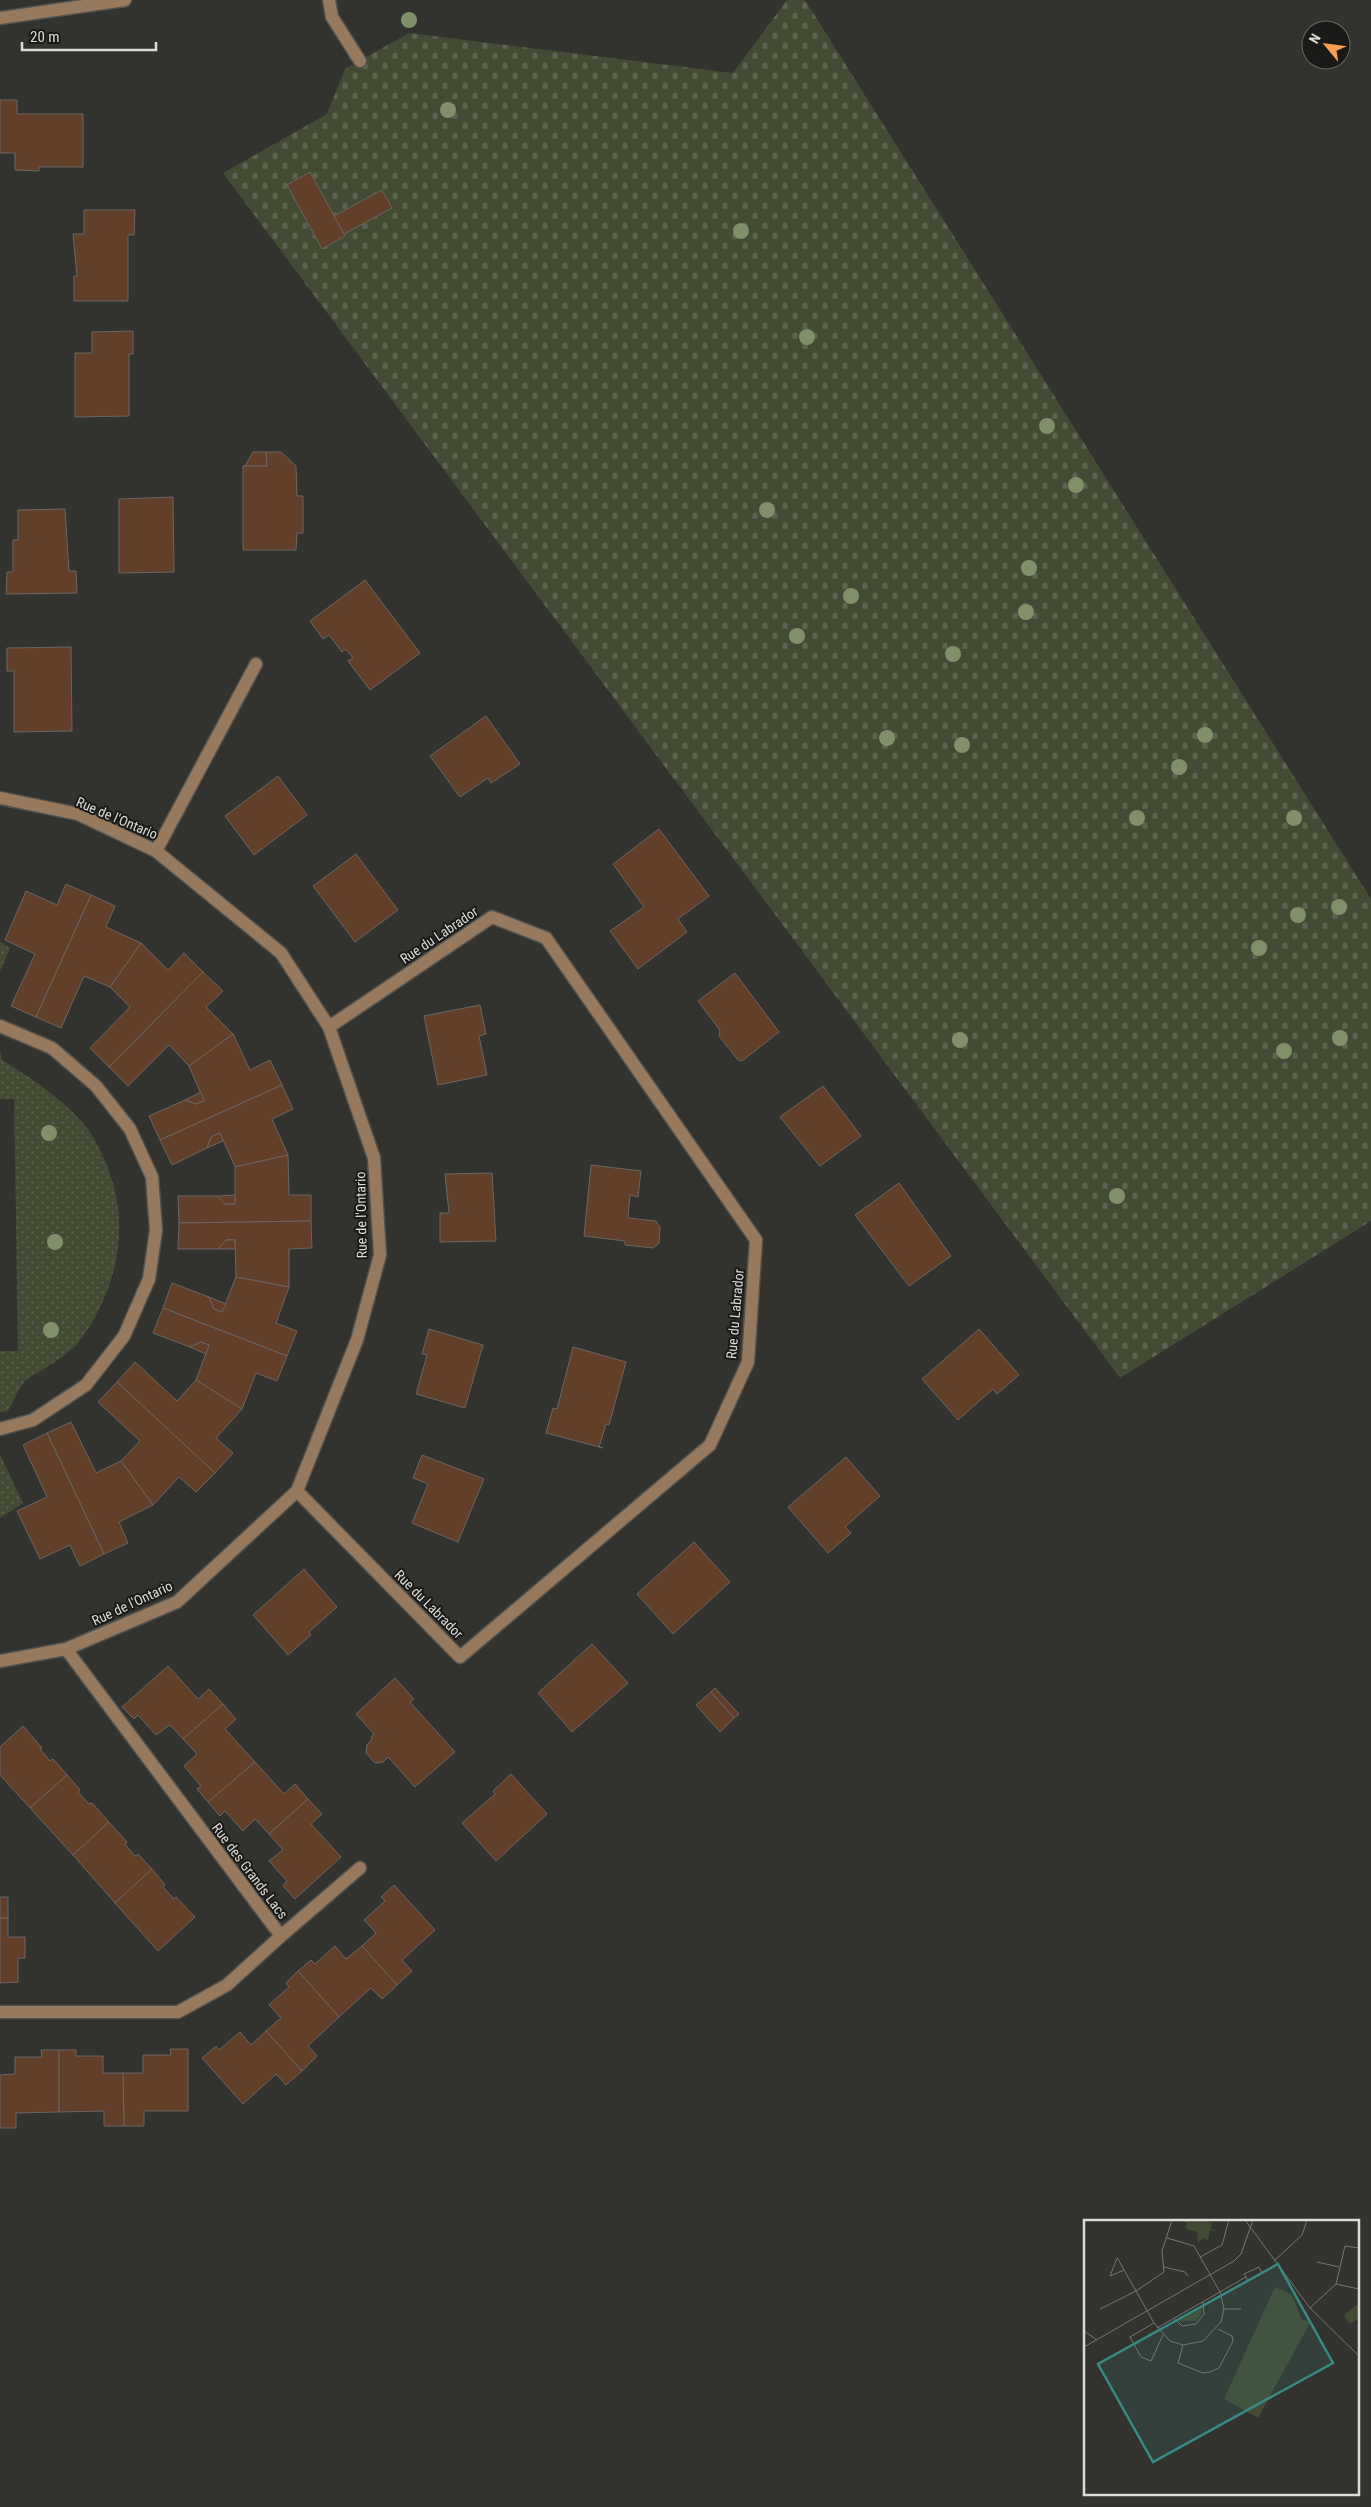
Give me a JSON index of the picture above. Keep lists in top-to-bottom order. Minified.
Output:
{"streets":{"street":["Rue de l'Ontario","Rue du Labrador","Rue des Grands Lacs"]},"crossings":[["Rue de l'Ontario","Rue du Labrador"],["Rue de l'Ontario","Rue des Grands Lacs"]],"scale_bar":"20 m","north":"top left"}
